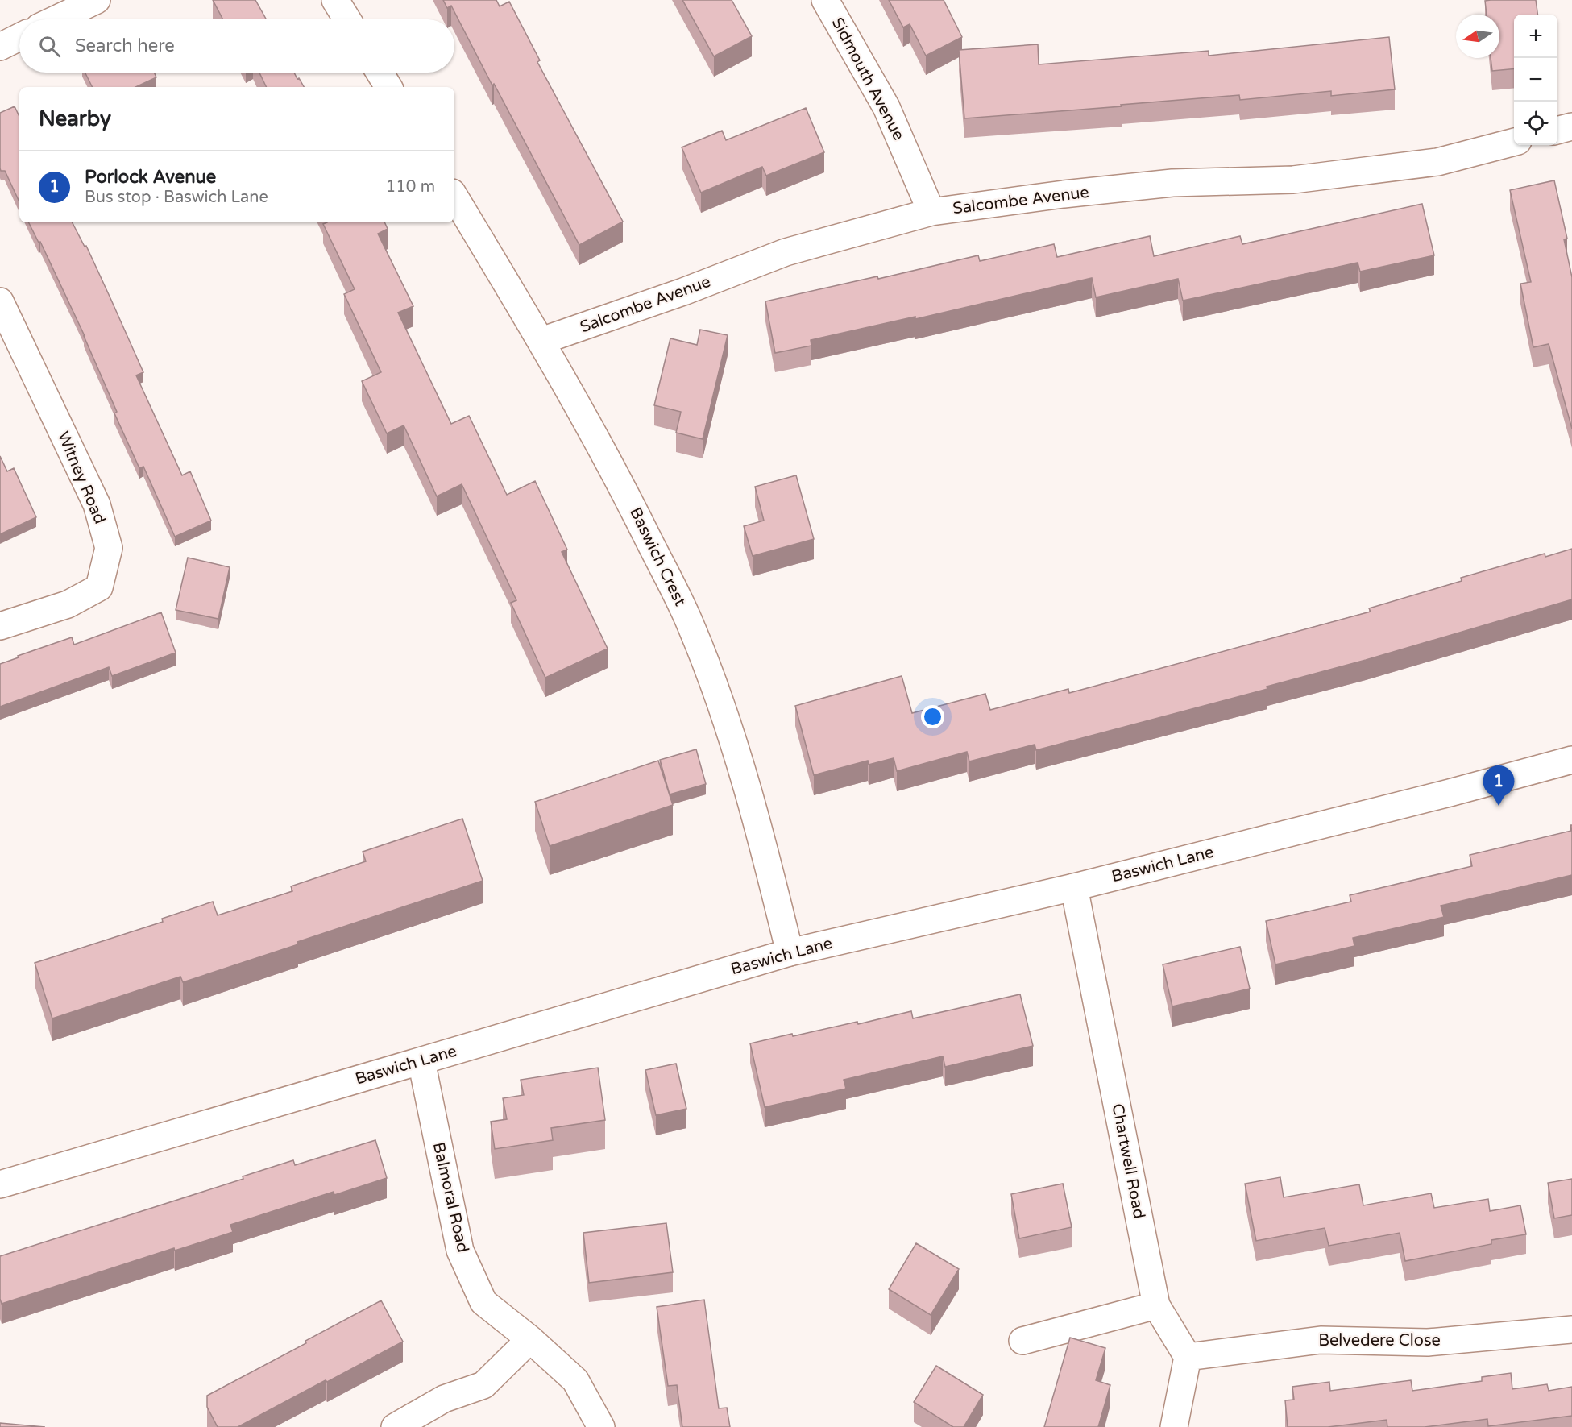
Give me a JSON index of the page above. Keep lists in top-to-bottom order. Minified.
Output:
{"streets":{"street":["Sidmouth Avenue","Salcombe Avenue","Witney Road","Baswich Crest","Baswich Lane","Chartwell Road","Balmoral Road","Belvedere Close"]},"crossings":[["Sidmouth Avenue","Salcombe Avenue"],["Salcombe Avenue","Baswich Crest"],["Baswich Crest","Baswich Lane"],["Baswich Lane","Chartwell Road"],["Baswich Lane","Balmoral Road"],["Chartwell Road","Belvedere Close"]],"north":"left","page":{"map_buttons":["+","−"],"search":"Search here","heading":"Nearby","list":[{"mark":"1","name":"Porlock Avenue","note":"Bus stop · Baswich Lane","value":"110 m"}],"pins":"1"}}
